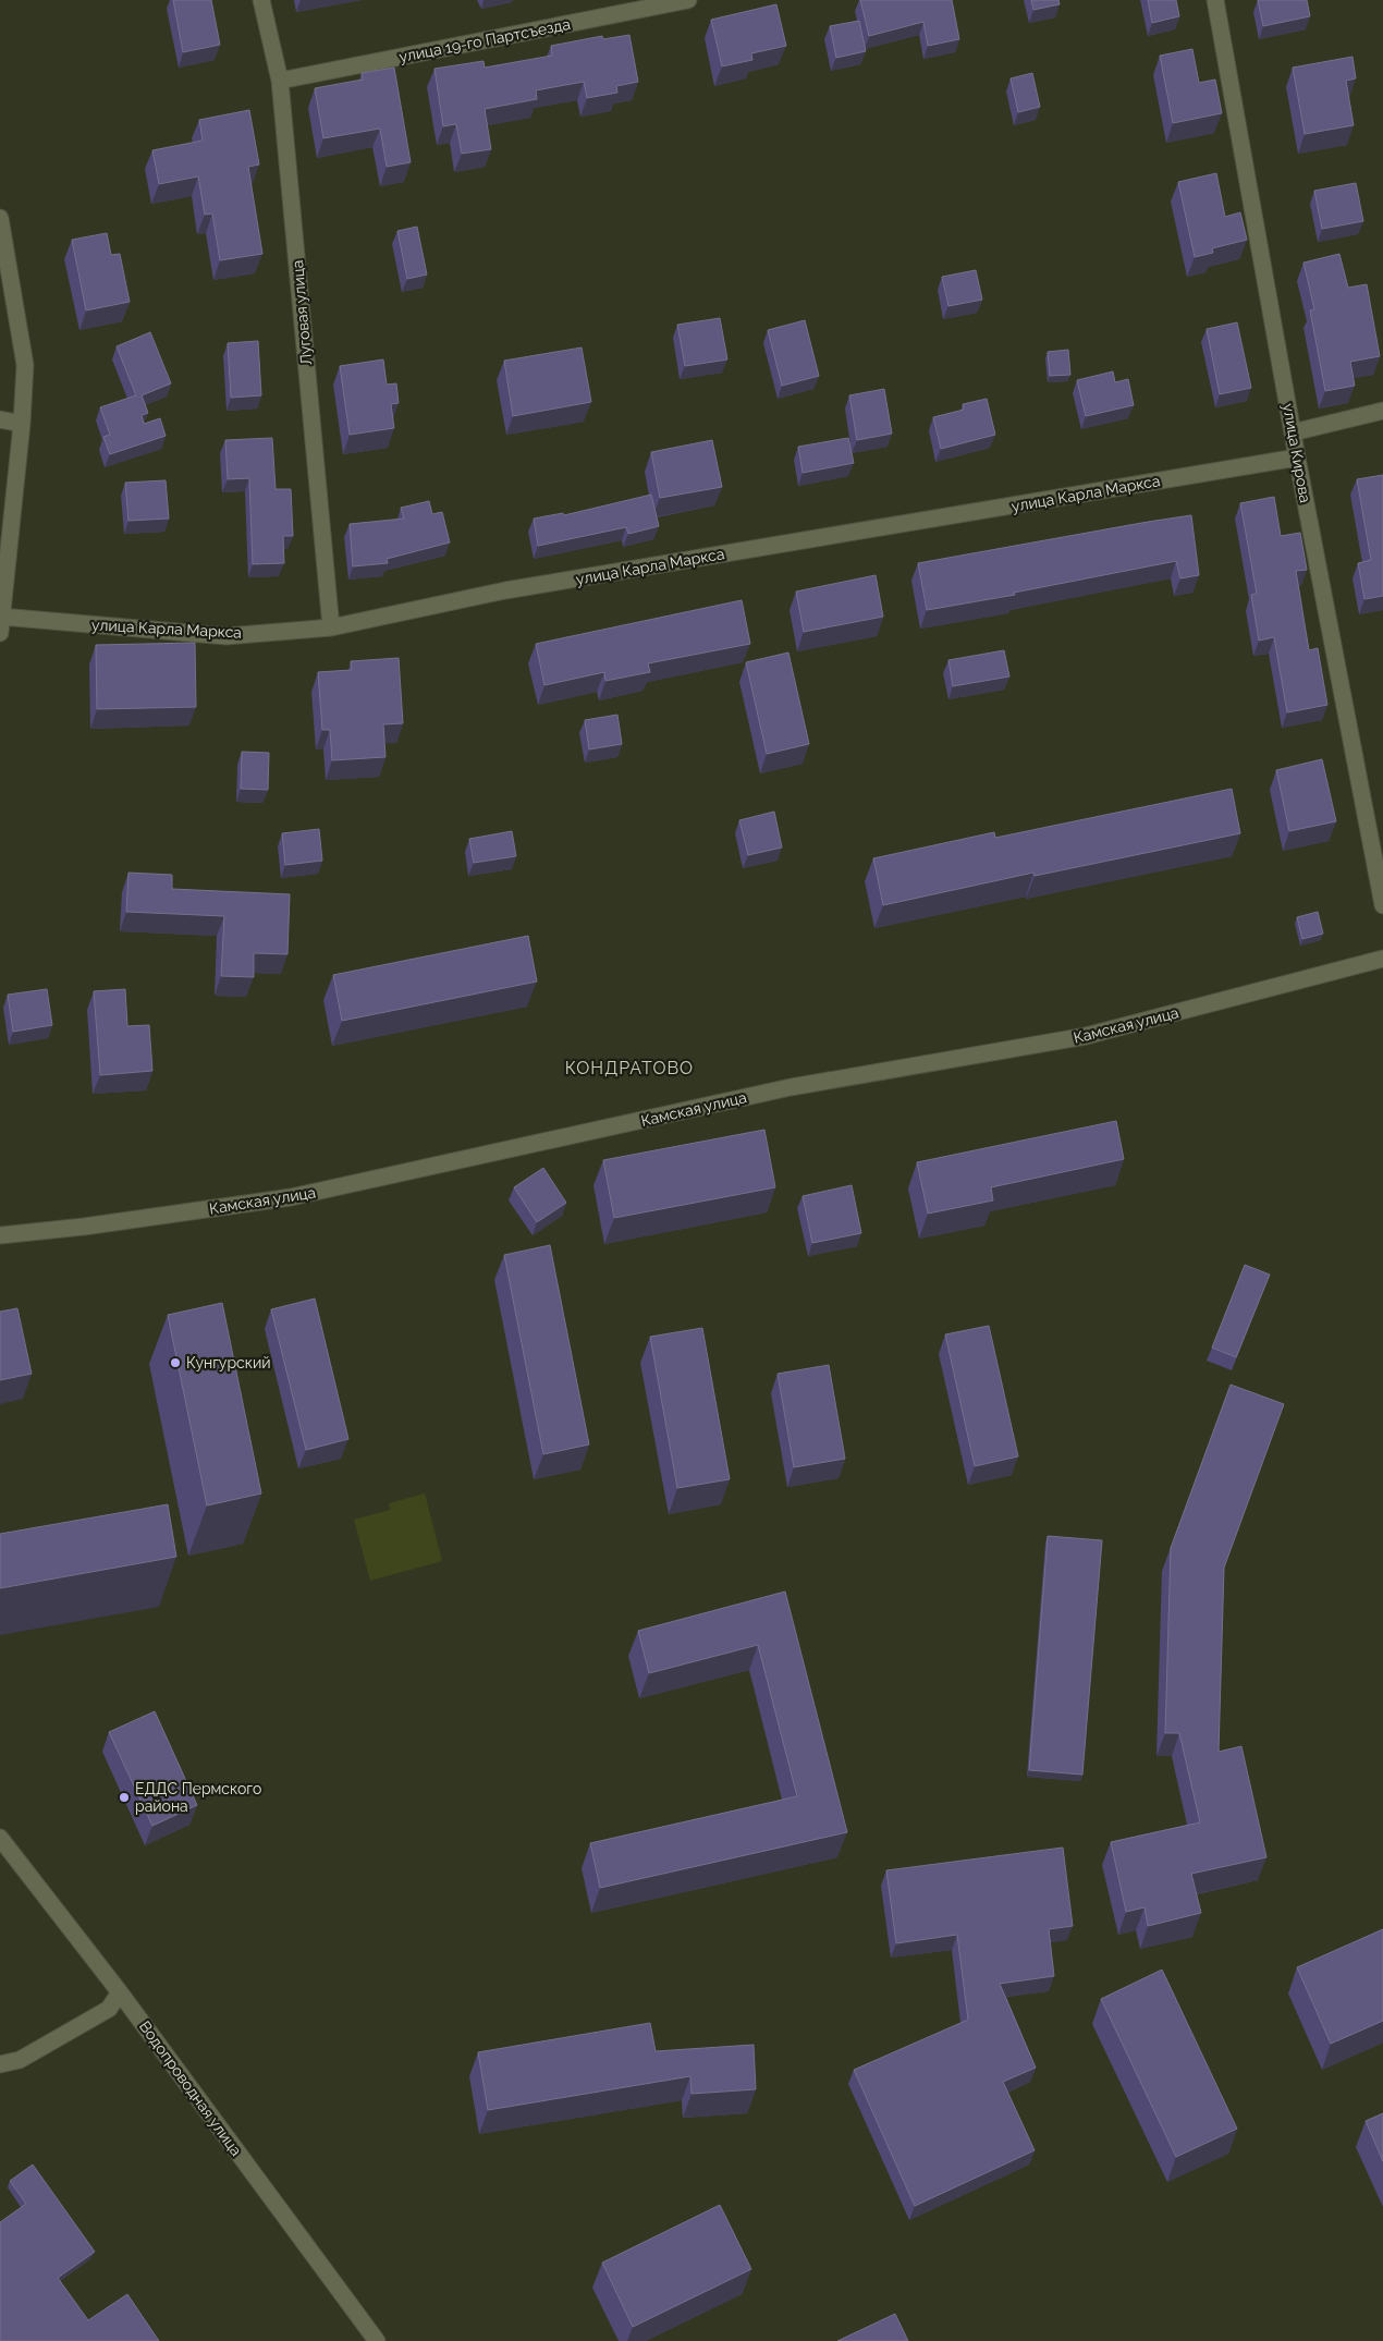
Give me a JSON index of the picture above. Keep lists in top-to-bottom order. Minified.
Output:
{"streets":{"street":["улица 19-го Партсъезда","Луговая улица","улица Кирова","улица Карла Маркса","Камская улица","Водопроводная улица"]},"crossings":[["улица 19-го Партсъезда","Луговая улица"],["Луговая улица","улица Карла Маркса"],["улица Кирова","улица Карла Маркса"]],"districts":["КОНДРАТОВО"],"places":["Кунгурский","ЕДДС Пермского района"]}
